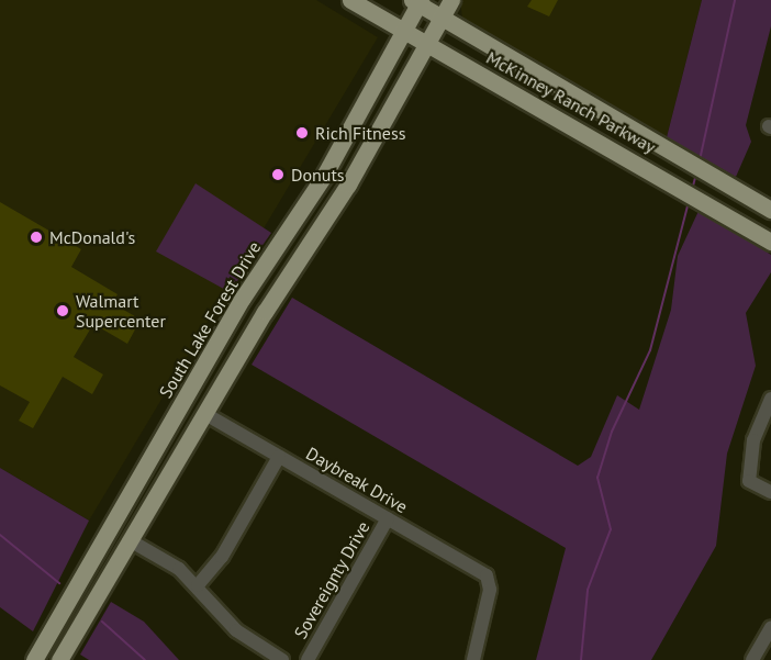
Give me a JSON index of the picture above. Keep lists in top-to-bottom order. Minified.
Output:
{"streets":{"main road":["McKinney Ranch Parkway","South Lake Forest Drive"],"street":["Daybreak Drive","Sovereignty Drive"]},"crossings":[["McKinney Ranch Parkway","South Lake Forest Drive"],["Daybreak Drive","Sovereignty Drive"]],"places":["Rich Fitness","Donuts","McDonald's","Walmart Supercenter"]}
